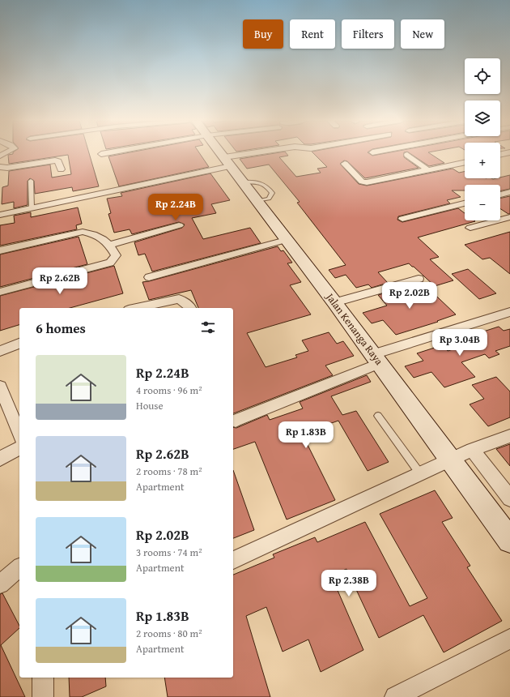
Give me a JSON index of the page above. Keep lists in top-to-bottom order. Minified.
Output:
{"streets":{"street":["Jalan Kenanga Raya"]},"page":{"chip":["Buy","Rent","Filters","New"],"map_buttons":["+","−"],"price":["Rp 2.24B","Rp 2.62B","Rp 2.02B","Rp 3.04B","Rp 1.83B","Rp 2.38B"],"heading":"6 homes","list":[{"name":"Rp 2.24B","note":"4 rooms · 96 m² · House"},{"name":"Rp 2.62B","note":"2 rooms · 78 m² · Apartment"},{"name":"Rp 2.02B","note":"3 rooms · 74 m² · Apartment"},{"name":"Rp 1.83B","note":"2 rooms · 80 m² · Apartment"}]}}
